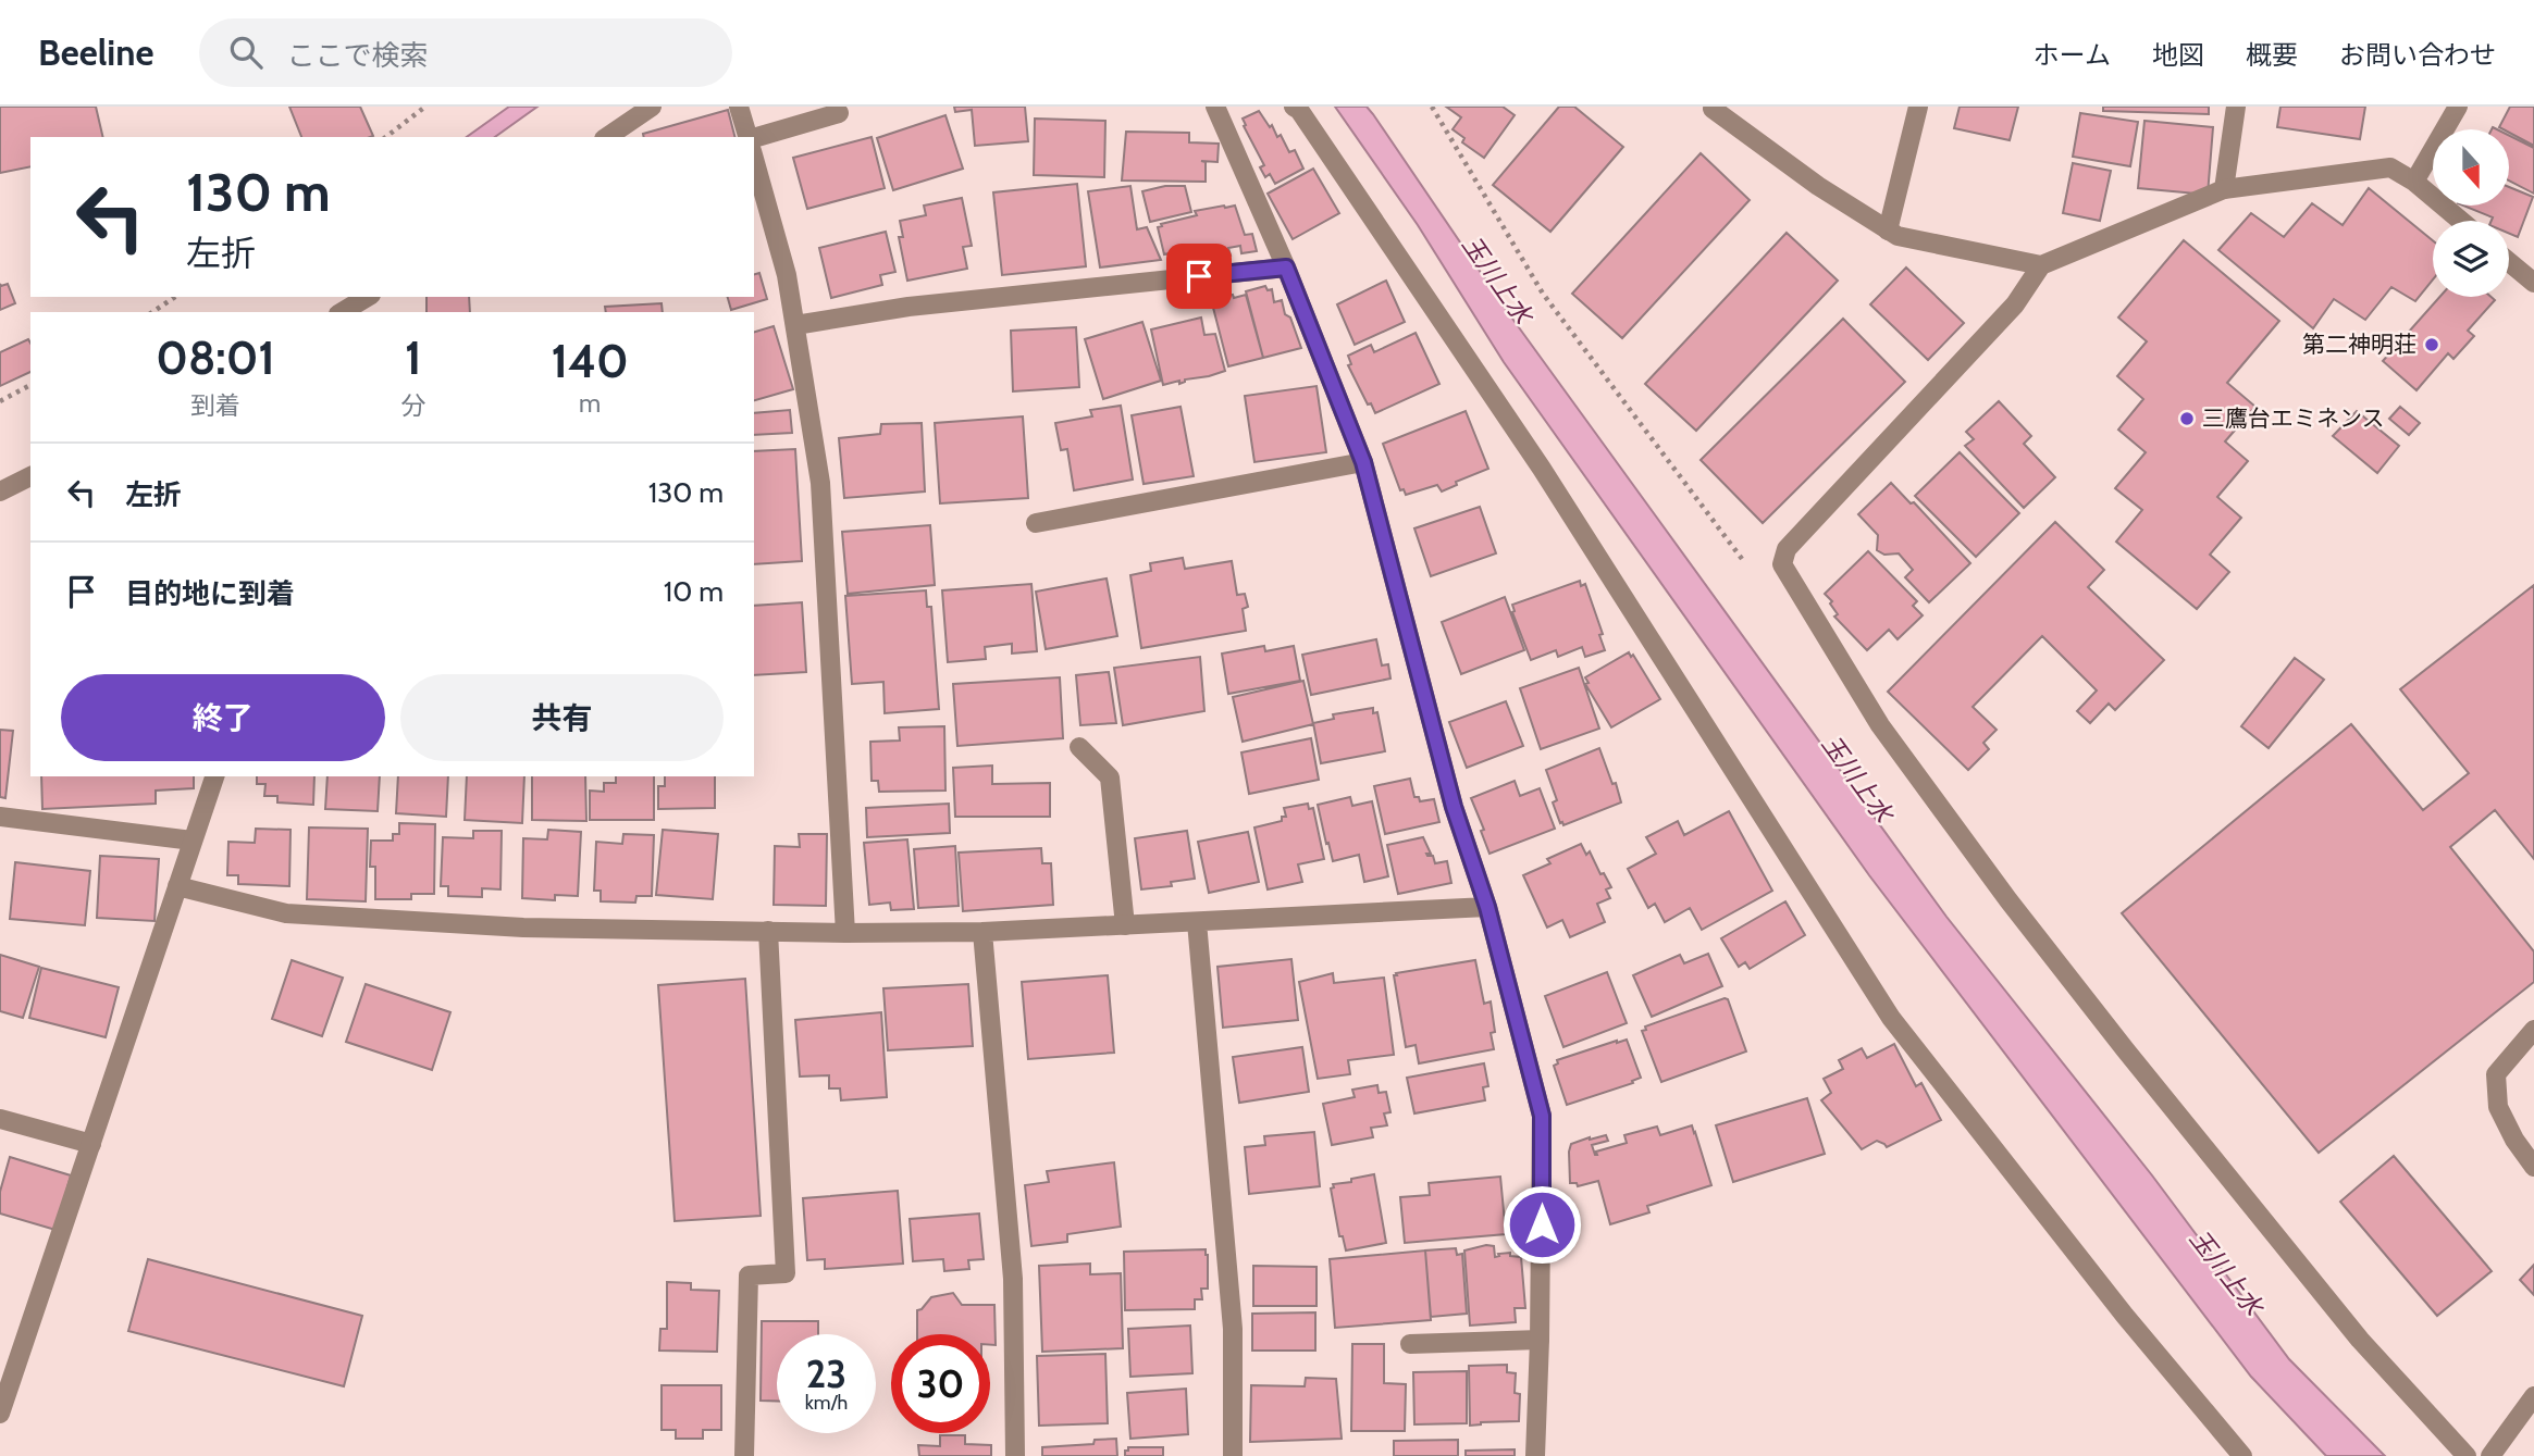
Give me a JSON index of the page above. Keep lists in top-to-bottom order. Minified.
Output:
{"water":["玉川上水"],"places":["第二神明荘","三鷹台エミネンス"],"north":"bottom","page":{"header":"Beeline","search":"ここで検索","nav":["ホーム","地図","概要","お問い合わせ"],"turn":["130 m","左折"],"eta":["08:01","到着","1","分","140","m"],"list":[{"name":"左折","value":"130 m"},{"name":"目的地に到着","value":"10 m"}],"buttons":["終了","共有"],"speed":"23 km/h","limit":"30"}}
